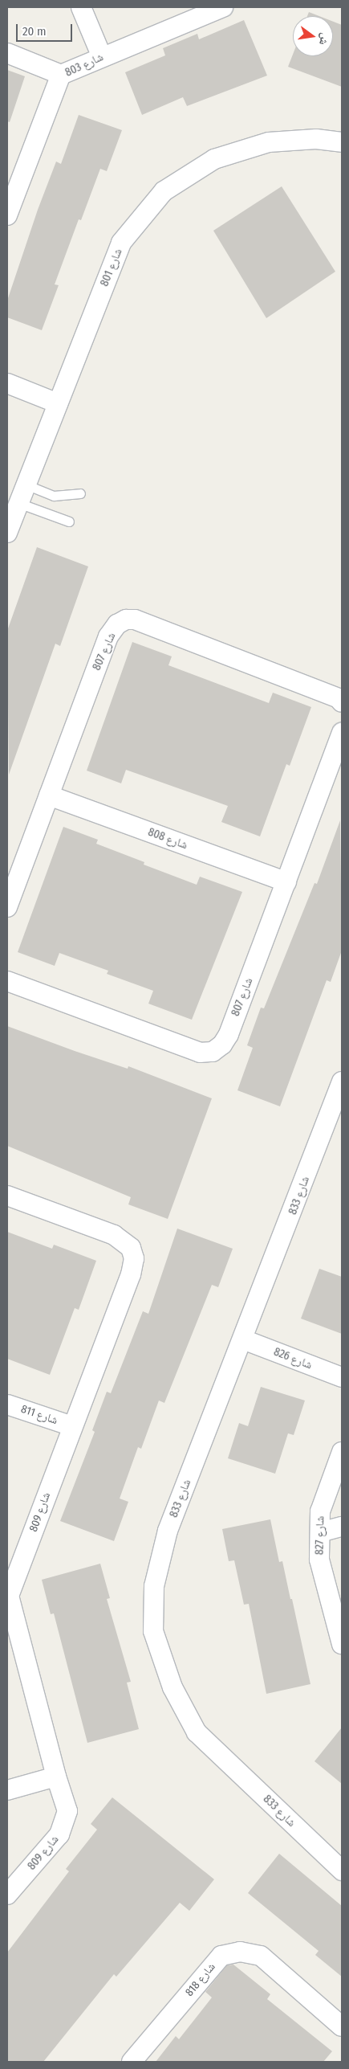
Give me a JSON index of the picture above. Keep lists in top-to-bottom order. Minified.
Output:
{"streets":{"street":["شارع 803","شارع 801","شارع 807","شارع 808","شارع 833","شارع 826","شارع 811","شارع 809","شارع 827","شارع 818"]},"crossings":[["شارع 807","شارع 808"],["شارع 833","شارع 826"],["شارع 811","شارع 809"]],"scale_bar":"20 m","north":"right"}
